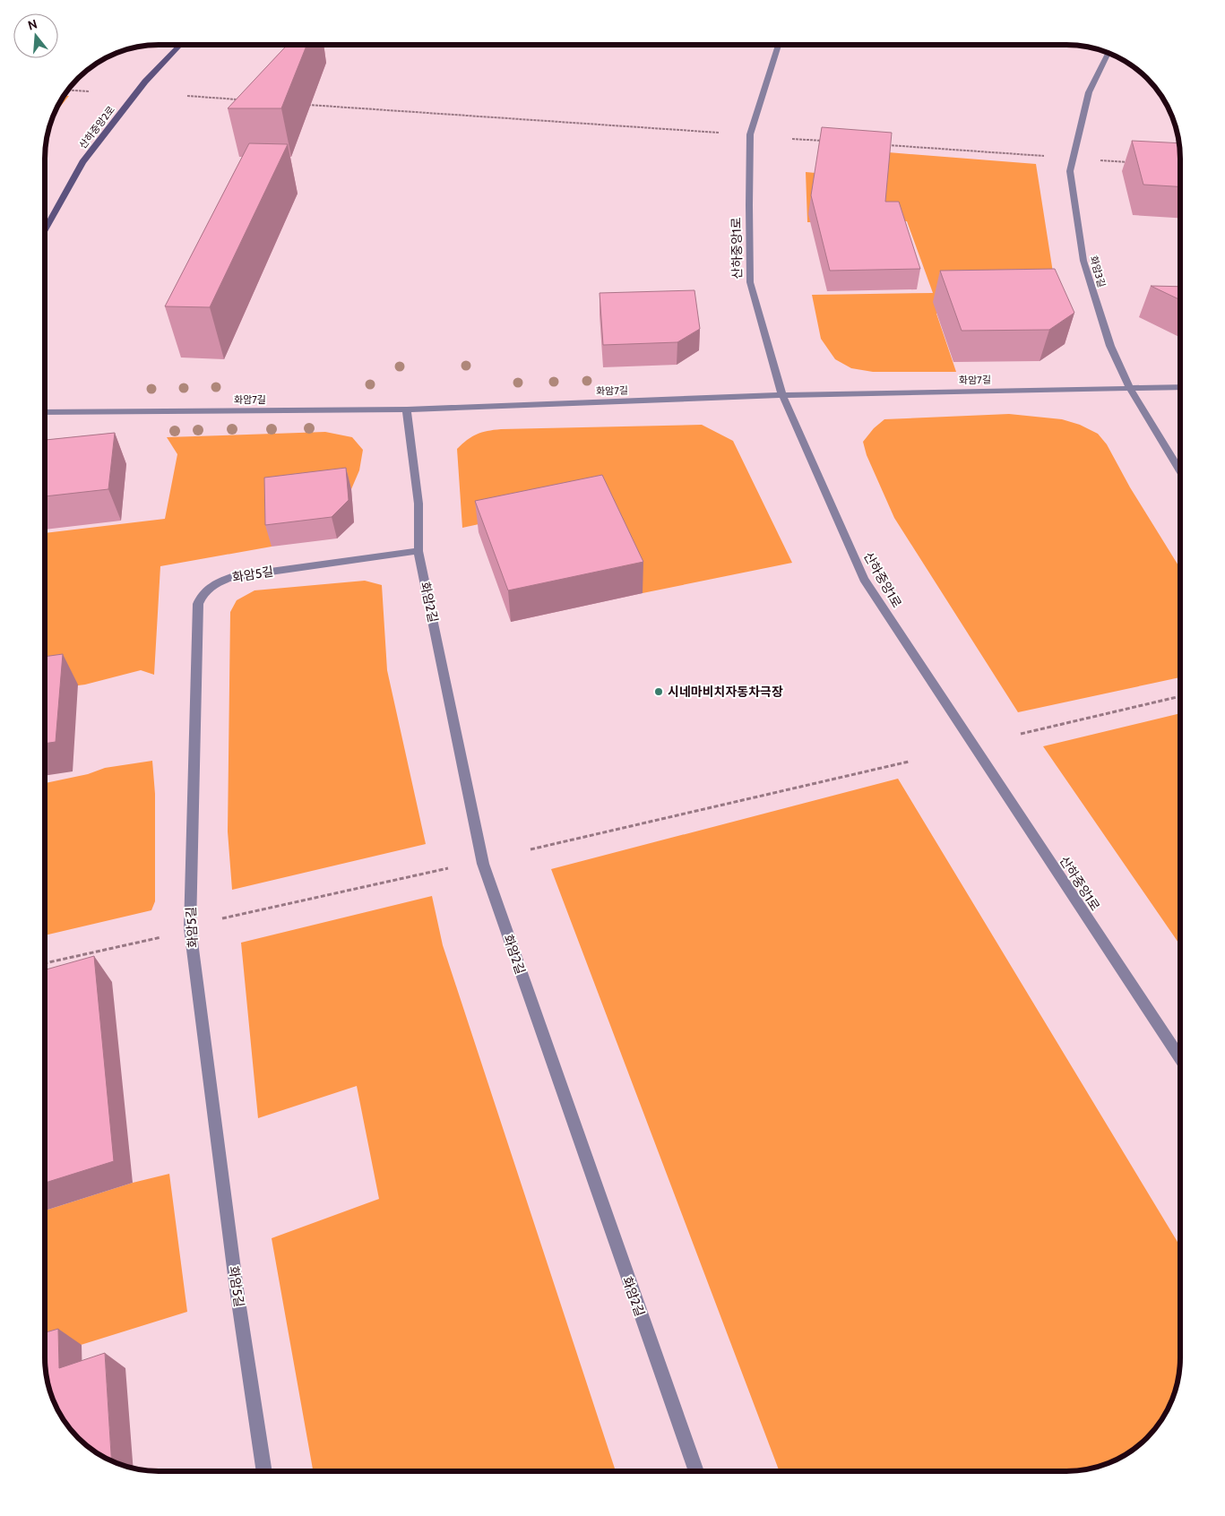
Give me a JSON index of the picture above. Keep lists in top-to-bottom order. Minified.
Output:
{"streets":{"main road":["산하중앙2로"],"street":["산하중앙1로","화암3길","화암7길","화암5길","화암2길"]},"crossings":[["산하중앙1로","화암7길"],["화암3길","화암7길"],["화암7길","화암2길"],["화암5길","화암2길"]],"places":["시네마비치자동차극장"],"north":"top"}
